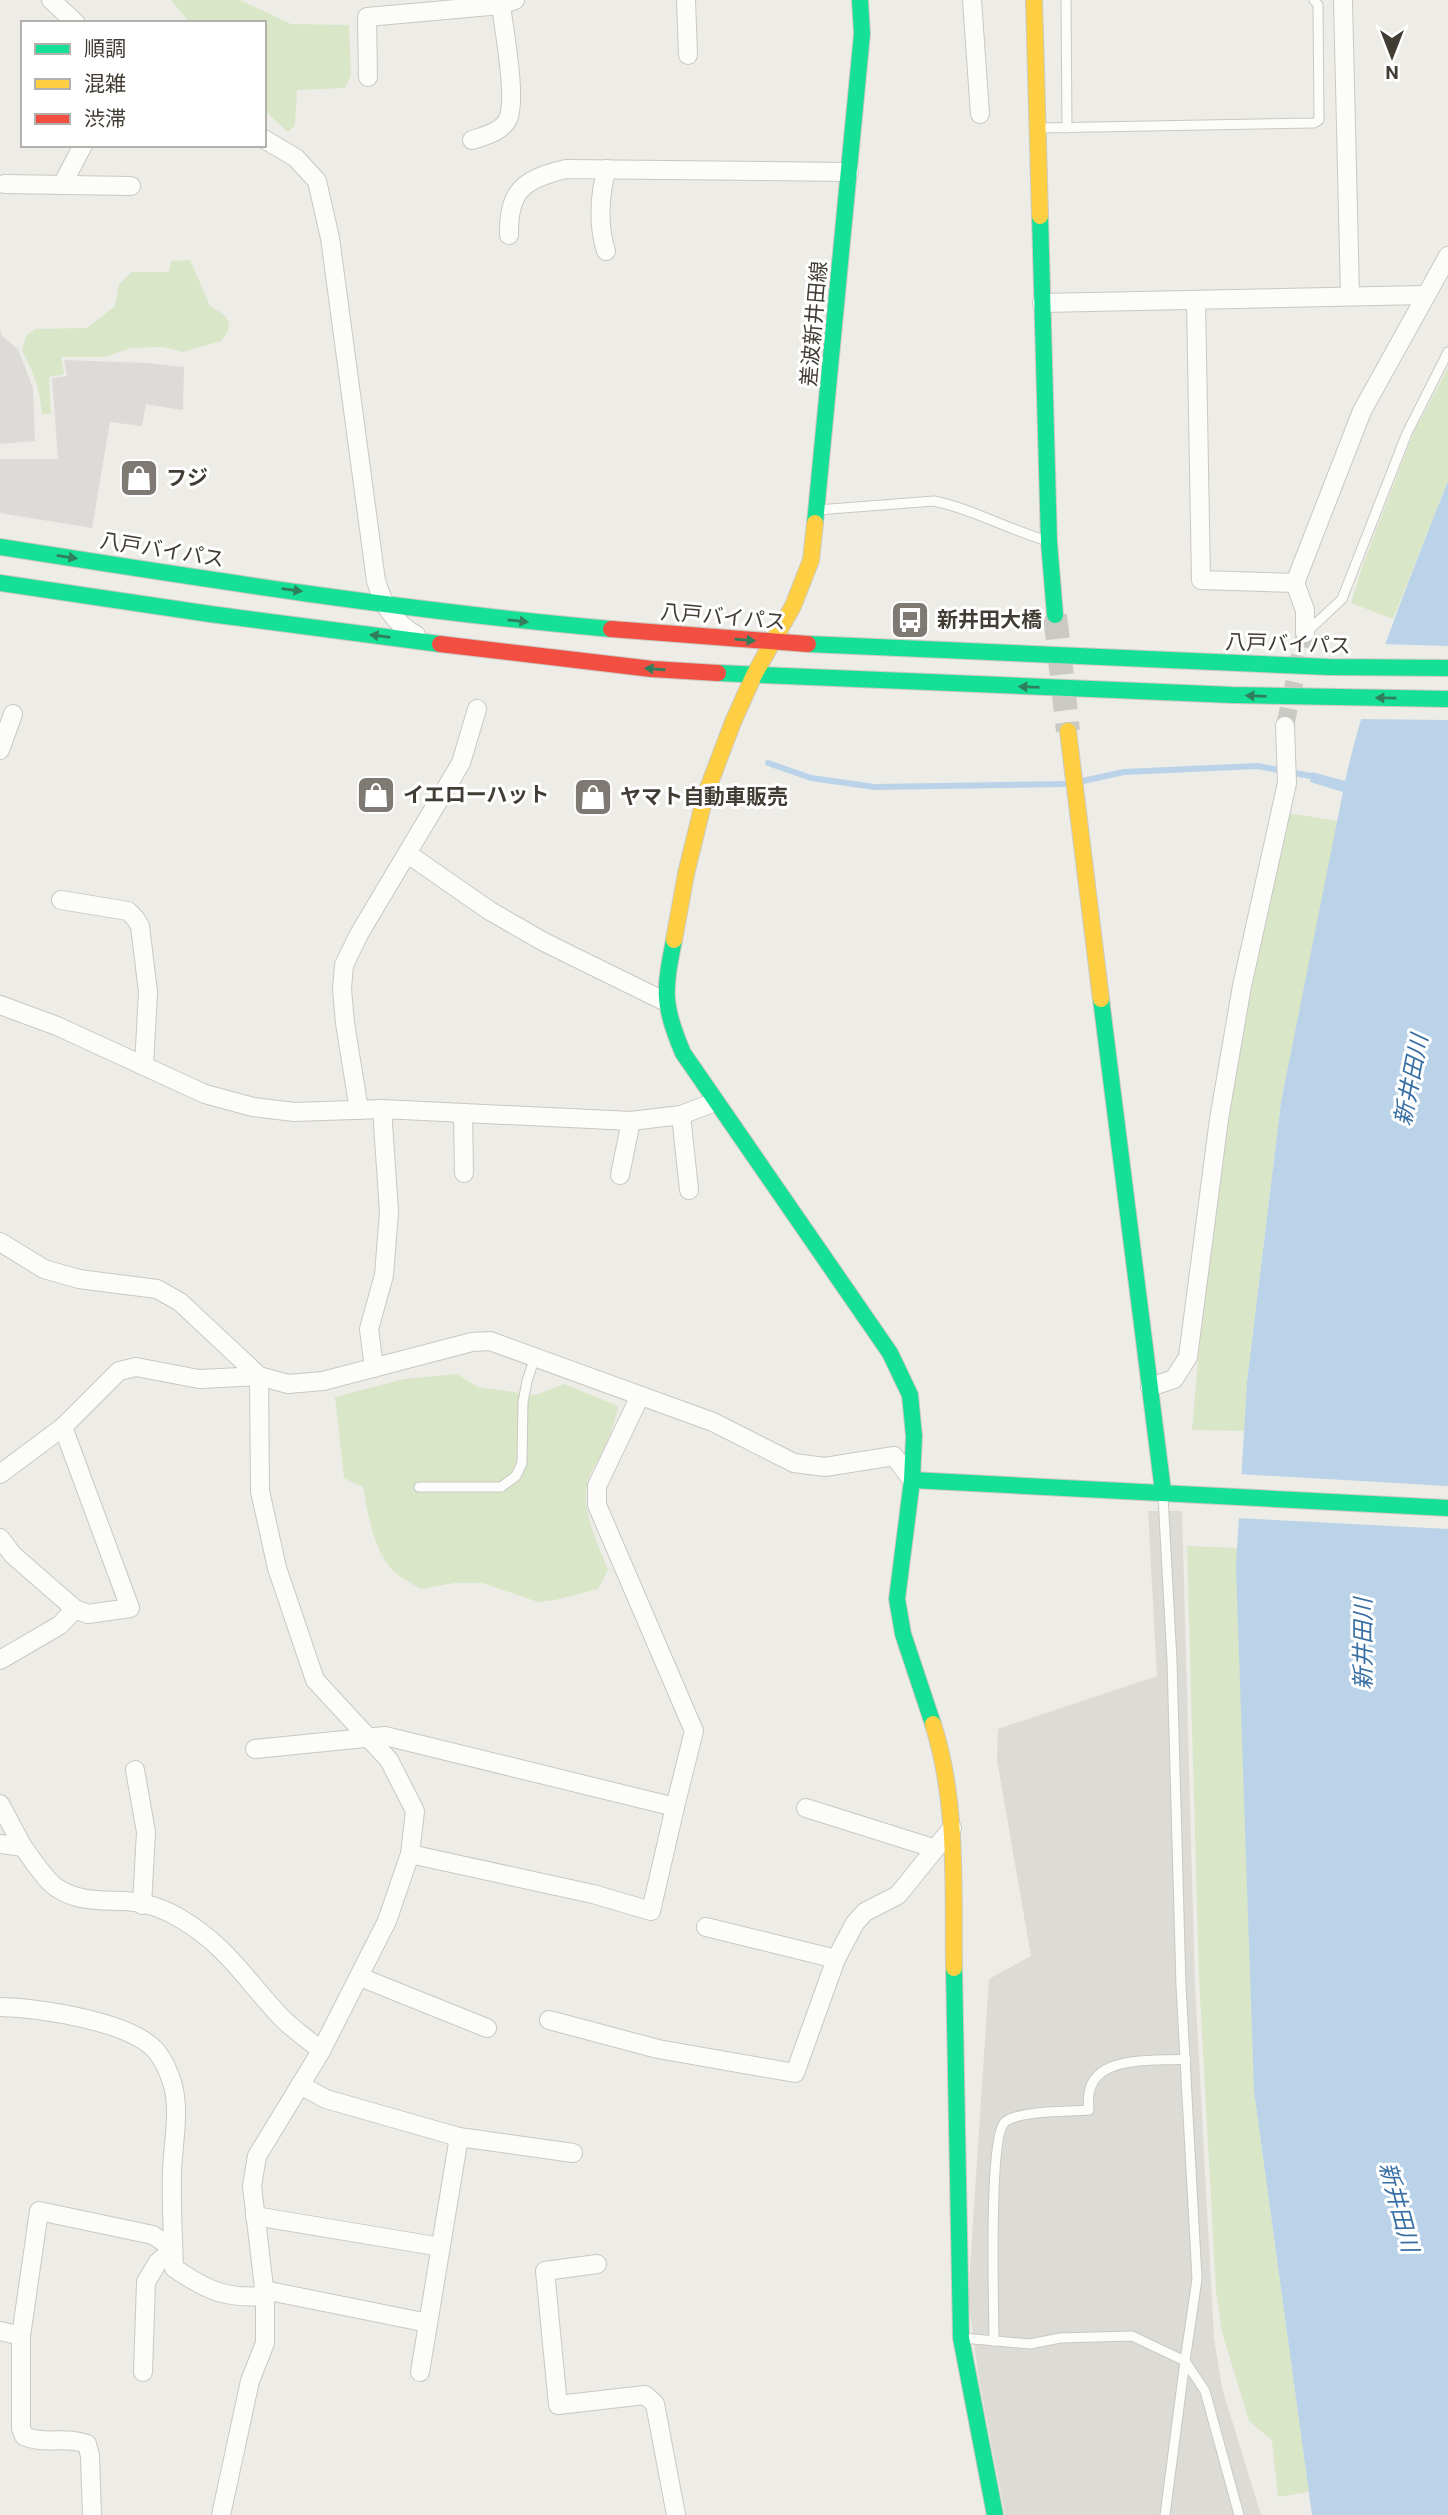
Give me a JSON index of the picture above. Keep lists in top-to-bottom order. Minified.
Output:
{"streets":{"main road":["差波新井田線","八戸バイパス"]},"crossings":[["差波新井田線","八戸バイパス"]],"water":["新井田川"],"places":{"shop":["フジ","イエローハット","ヤマト自動車販売"],"bus stop":["新井田大橋"]},"legend":["順調","混雑","渋滞"],"north":"bottom"}
